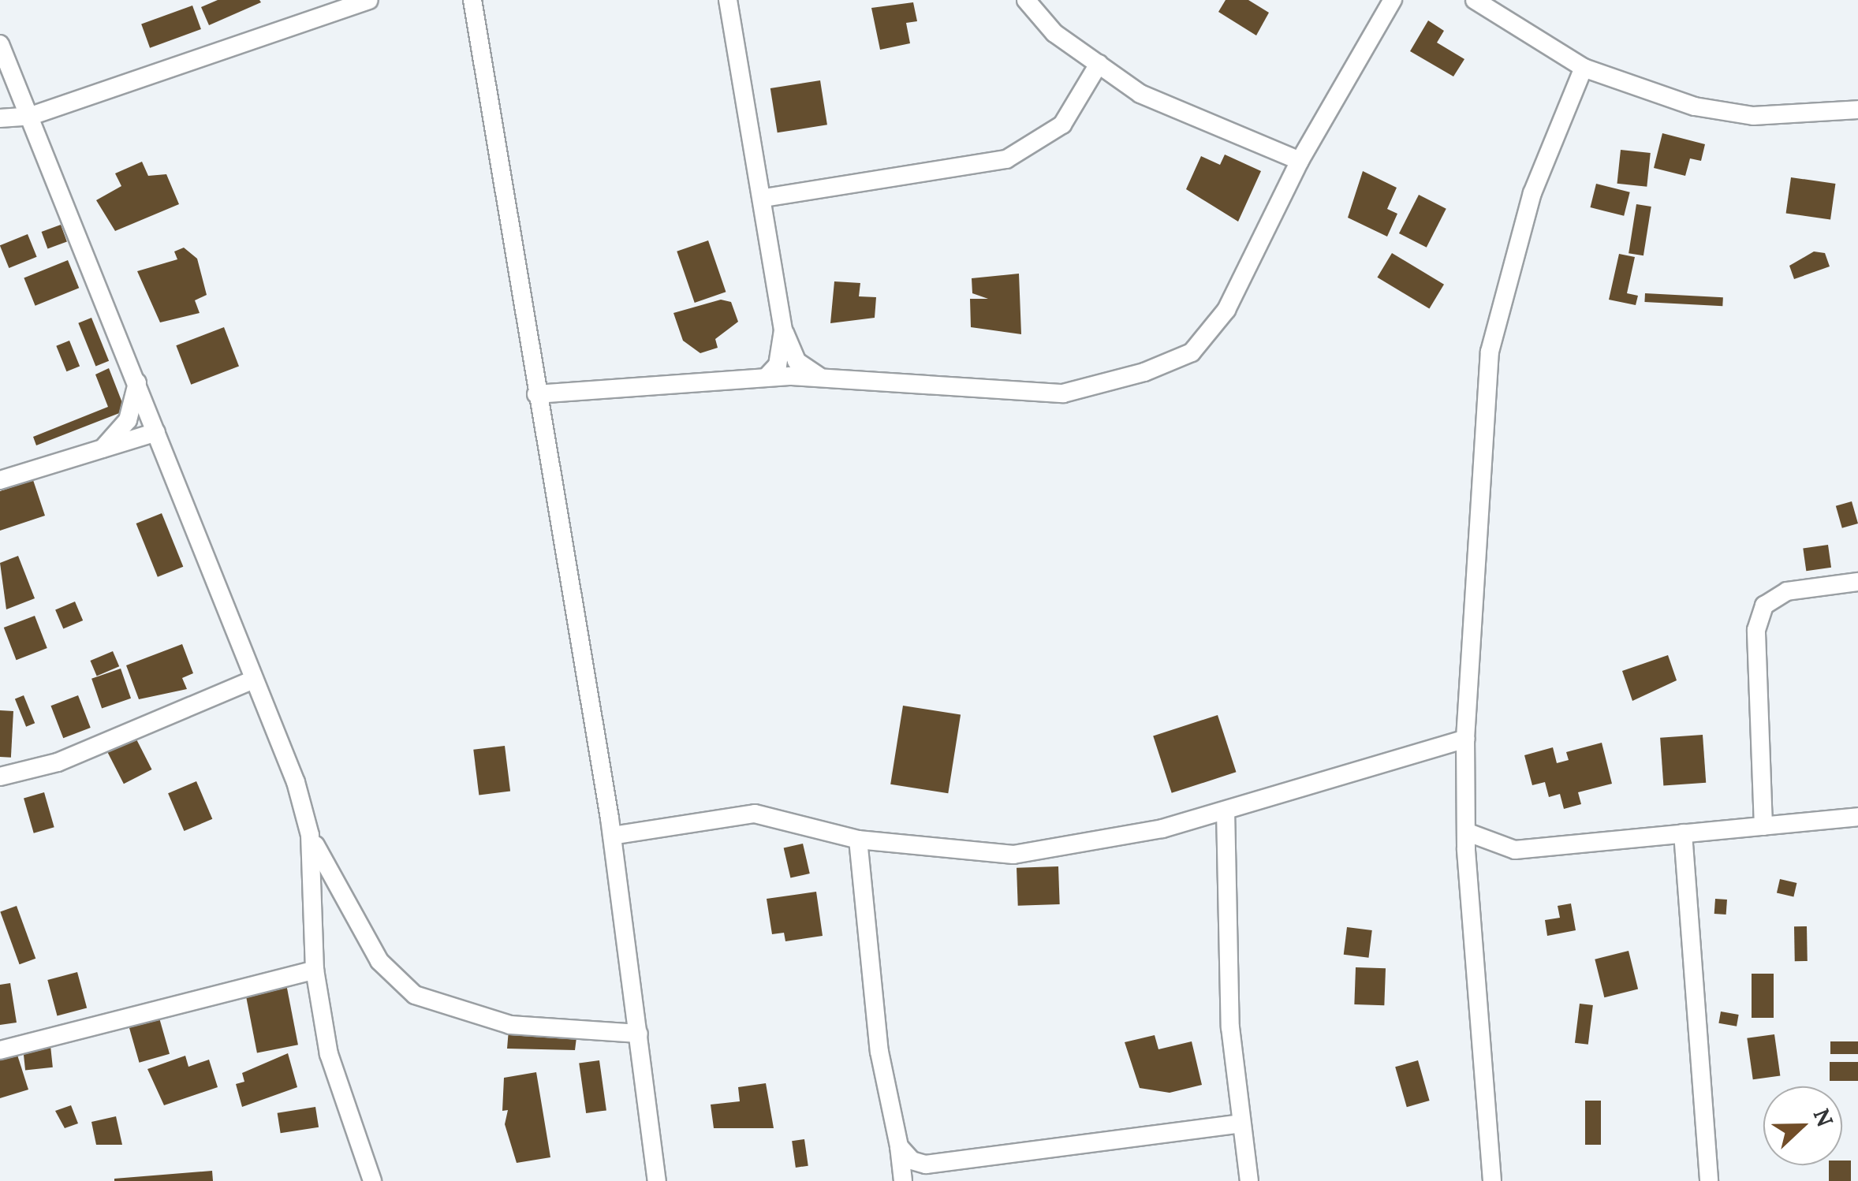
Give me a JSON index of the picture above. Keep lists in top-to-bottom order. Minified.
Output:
{"north":"right"}
